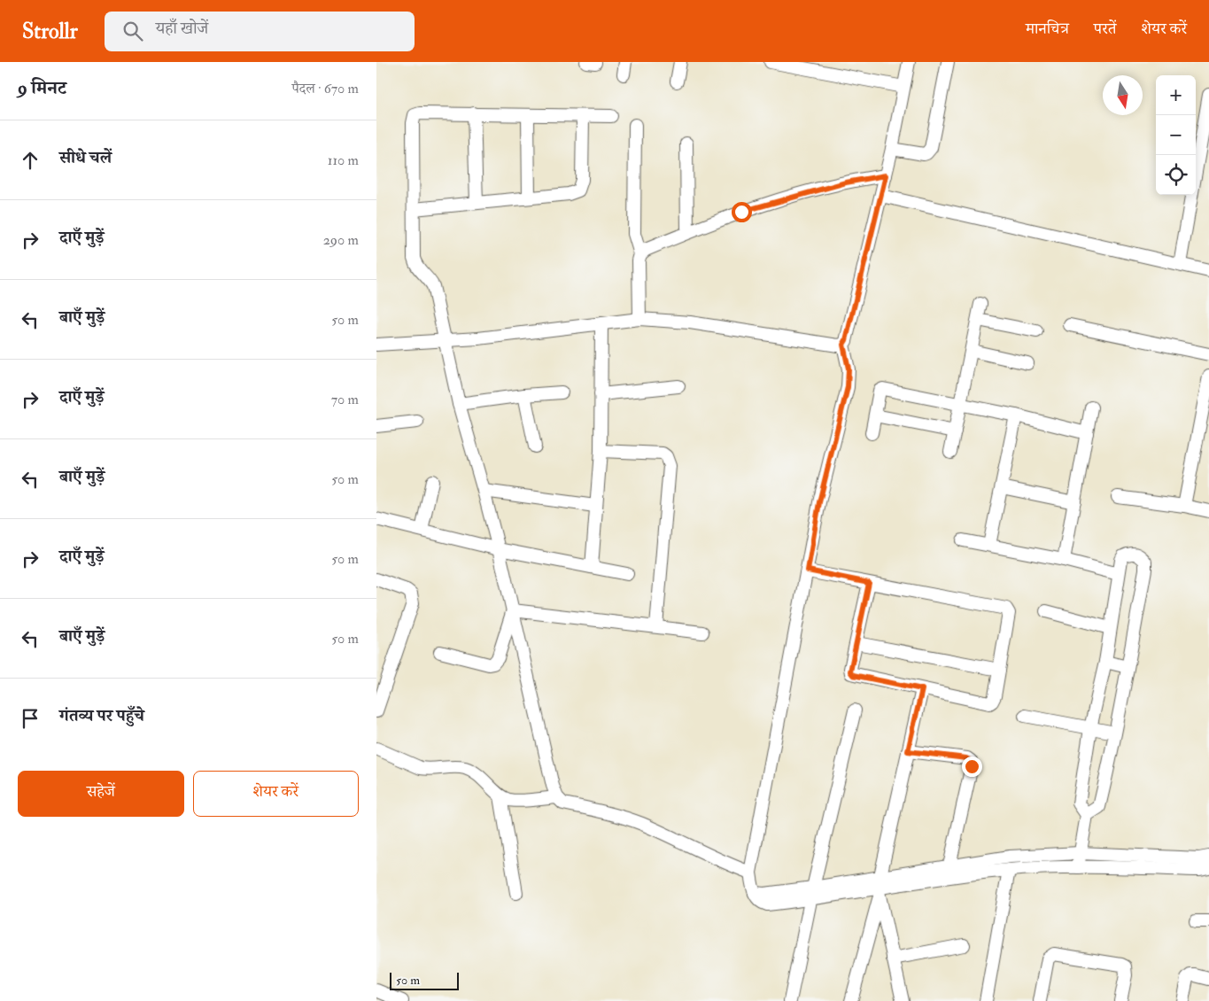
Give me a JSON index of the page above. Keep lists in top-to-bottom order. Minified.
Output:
{"scale_bar":"50 m","north":"bottom","page":{"header":"Strollr","search":"यहाँ खोजें","nav":["मानचित्र","परतें","शेयर करें"],"heading":["9 मिनट","पैदल · 670 m"],"map_buttons":["+","−"],"list":[["सीधे चलें","110 m"],["दाएँ मुड़ें","290 m"],["बाएँ मुड़ें","50 m"],["दाएँ मुड़ें","70 m"],["बाएँ मुड़ें","50 m"],["दाएँ मुड़ें","50 m"],["बाएँ मुड़ें","50 m"],"गंतव्य पर पहुँचे"],"buttons":["सहेजें","शेयर करें"],"scale":"50 m"}}
